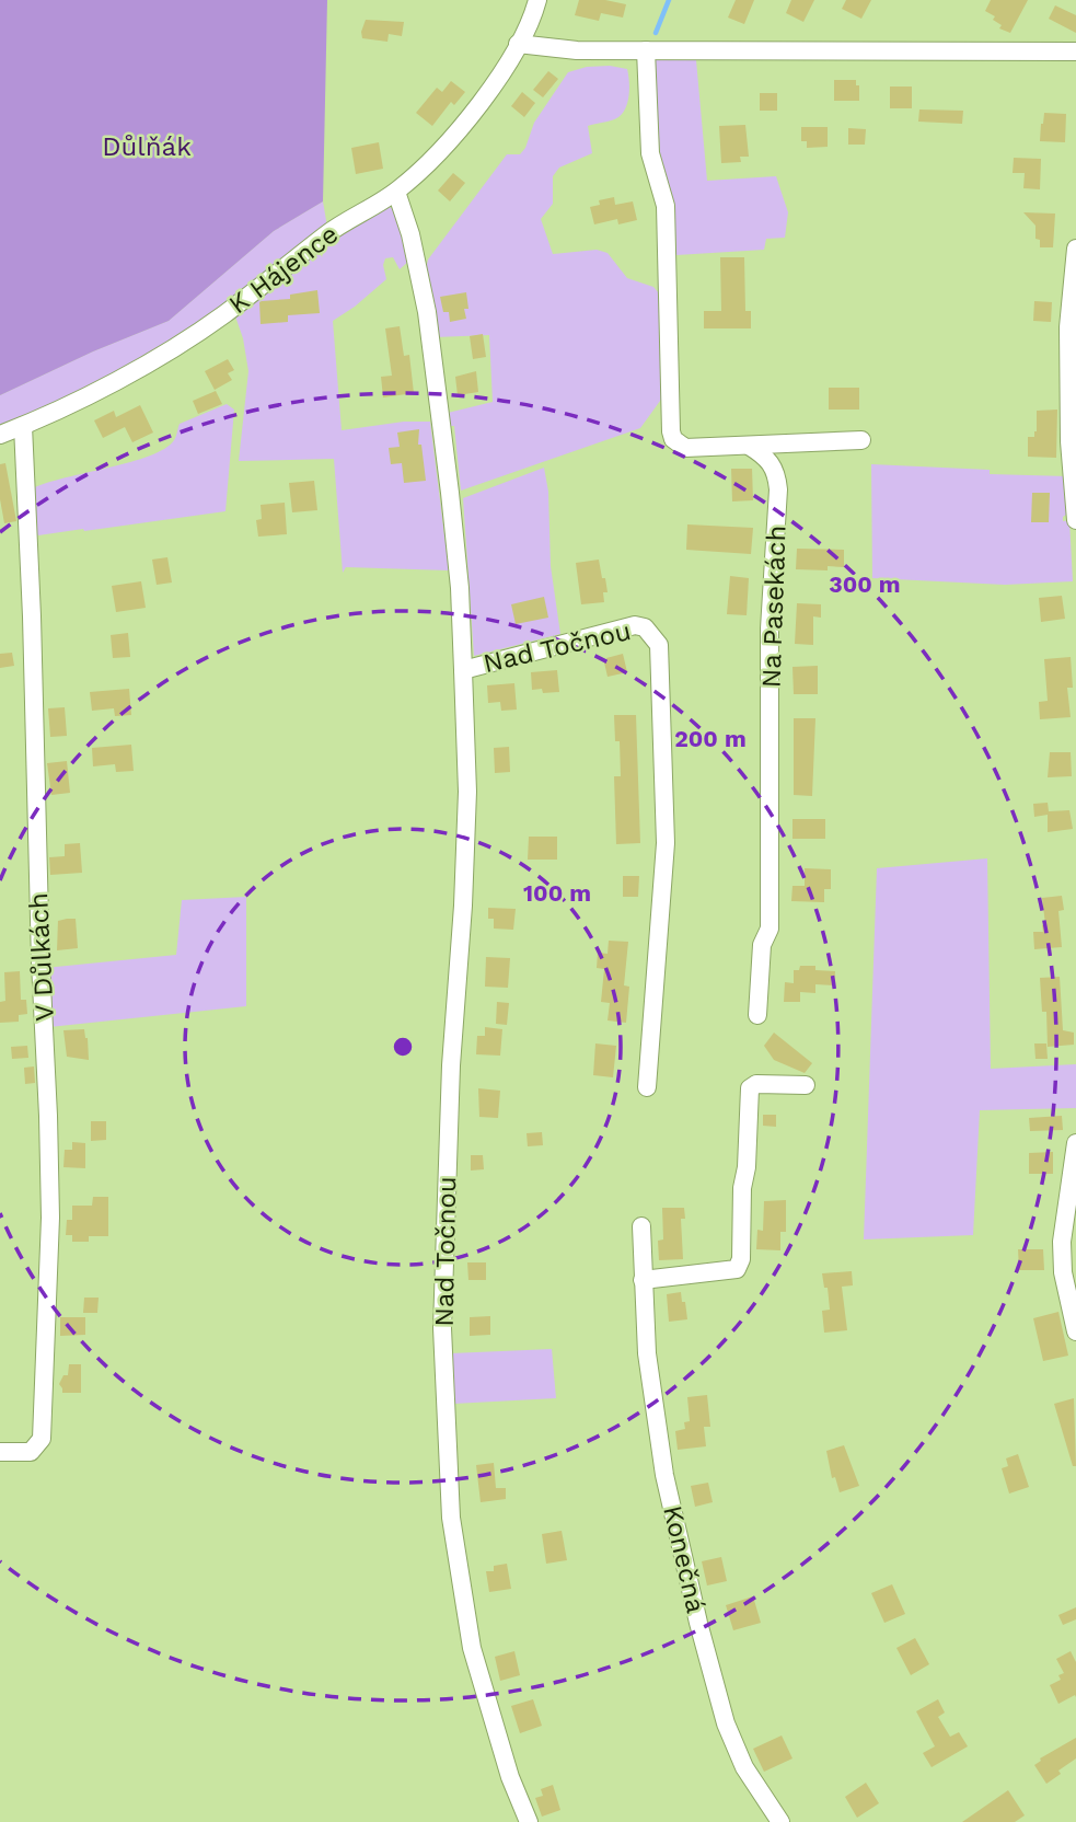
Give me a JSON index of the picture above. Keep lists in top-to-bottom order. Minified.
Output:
{"streets":{"street":["K Hájence","Na Pasekách","Nad Točnou","V Důlkách","Konečná"]},"crossings":[["K Hájence","Nad Točnou"],["K Hájence","V Důlkách"]],"parks":["Důlňák"],"rings":["300 m","200 m","100 m"]}
